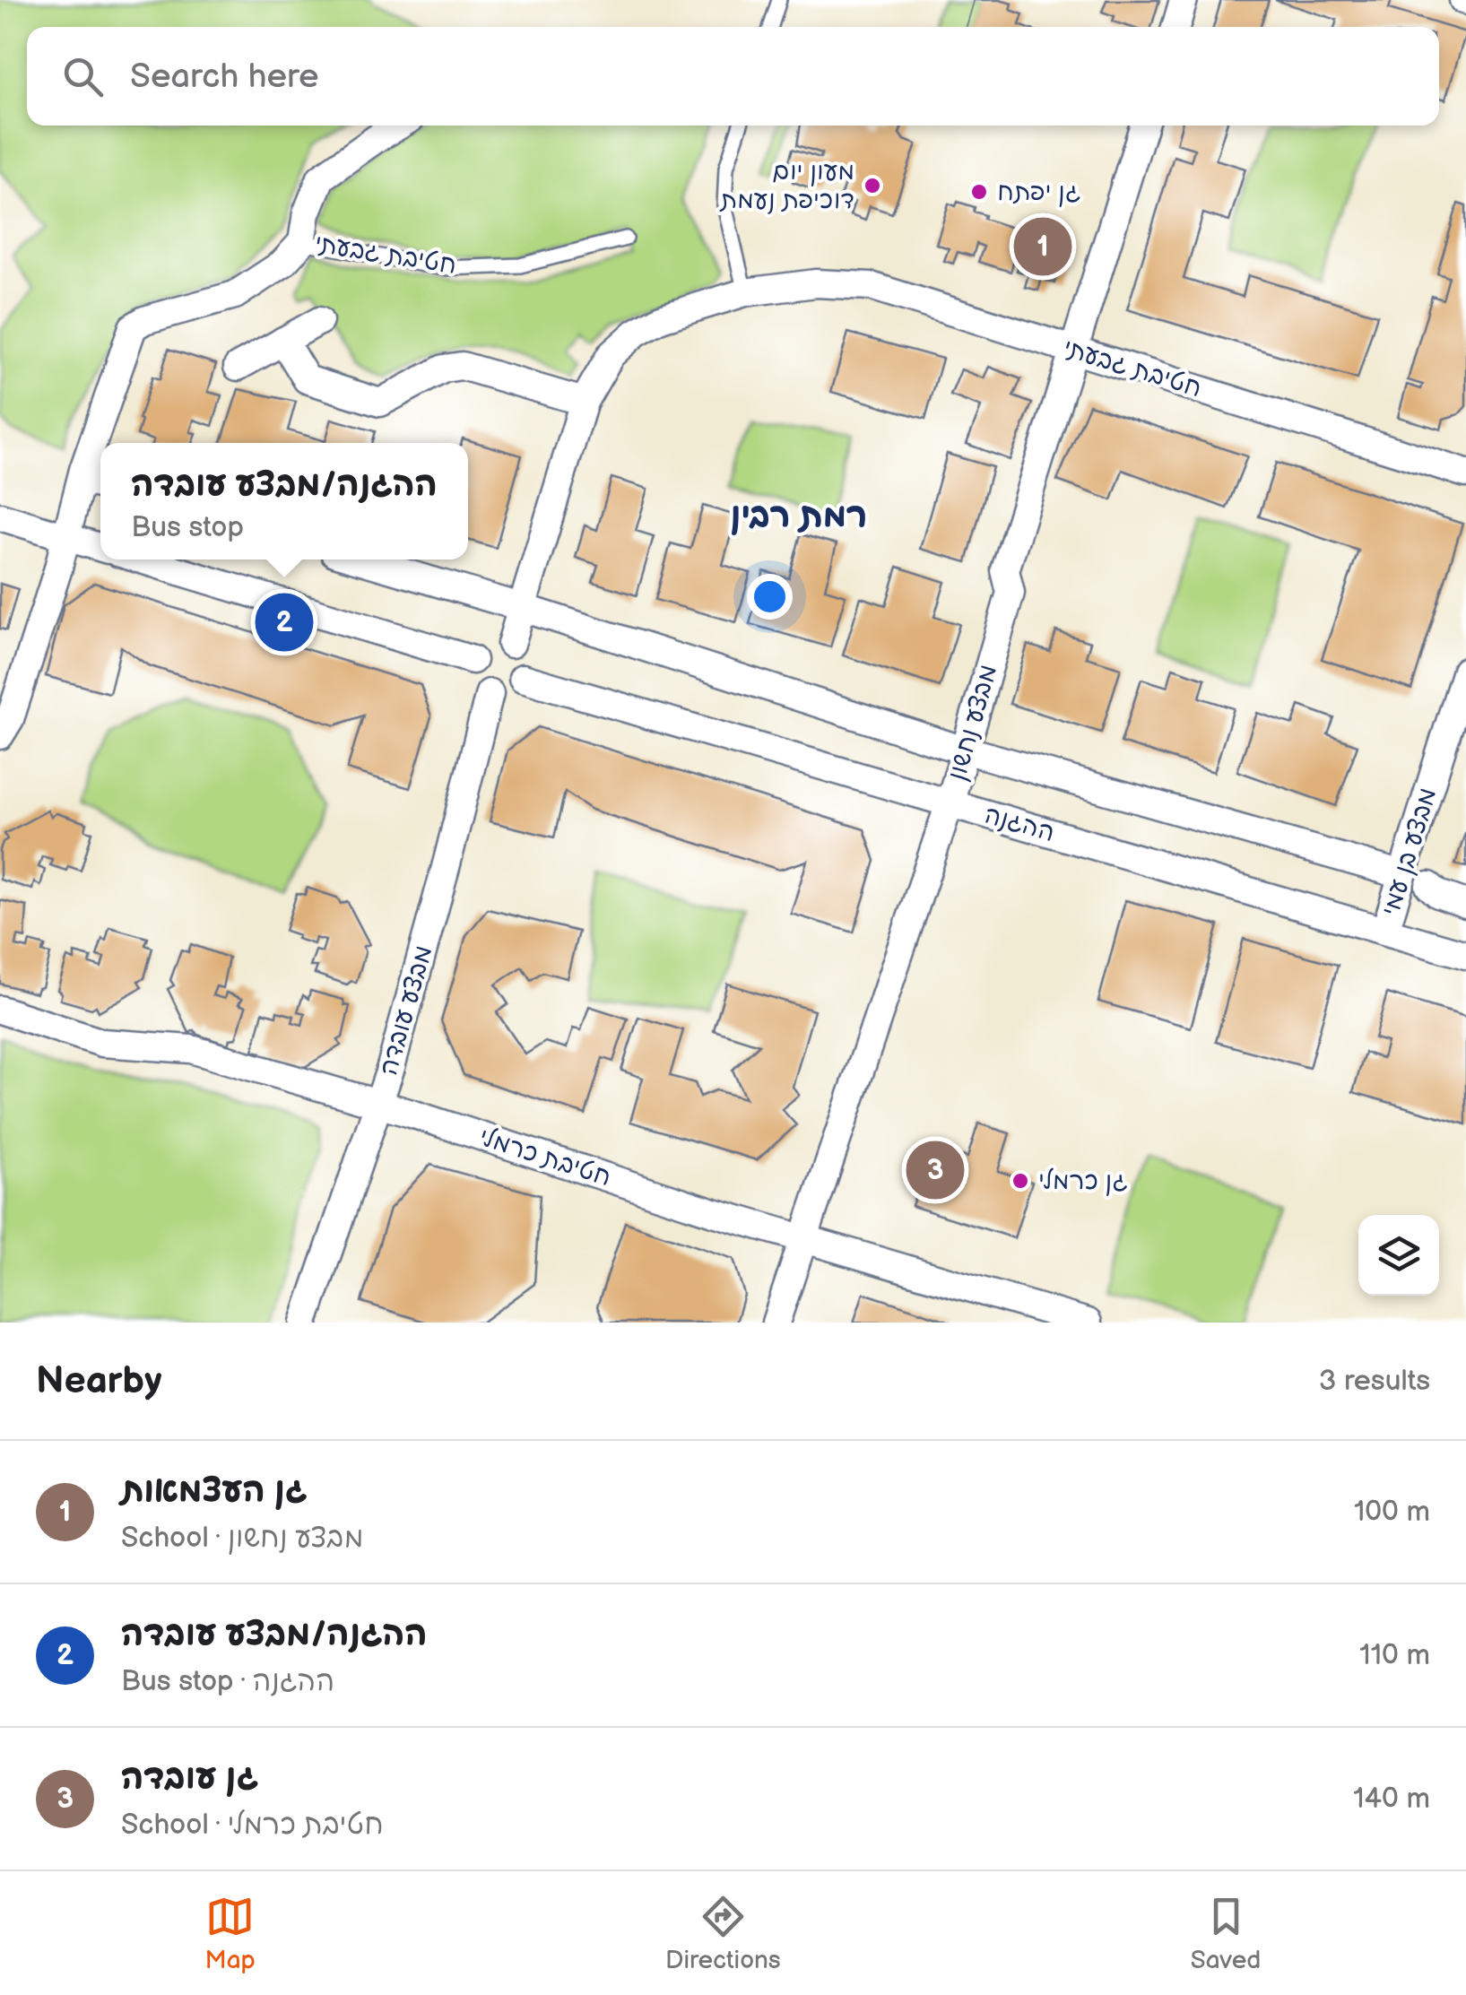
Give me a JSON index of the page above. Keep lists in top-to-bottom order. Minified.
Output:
{"streets":{"street":["חטיבת גבעתי","מבצע נחשון","ההגנה","מבצע בן עמי","מבצע עובדה","חטיבת כרמלי"]},"crossings":[["חטיבת גבעתי","מבצע נחשון"],["מבצע נחשון","ההגנה"],["מבצע נחשון","חטיבת כרמלי"],["ההגנה","מבצע בן עמי"],["ההגנה","מבצע עובדה"],["מבצע עובדה","חטיבת כרמלי"]],"districts":["רמת רבין"],"places":["מעון יום דוכיפת נעמת","גן יפתח","גן כרמלי"],"page":{"search":"Search here","pins":["1","2","3"],"popup":["ההגנה/מבצע עובדה","Bus stop"],"heading":["Nearby","3 results"],"list":[{"mark":"1","name":"גן העצמאות","note":"School · מבצע נחשון","value":"100 m"},{"mark":"2","name":"ההגנה/מבצע עובדה","note":"Bus stop · ההגנה","value":"110 m"},{"mark":"3","name":"גן עובדה","note":"School · חטיבת כרמלי","value":"140 m"}],"nav":["Map","Directions","Saved"]}}
